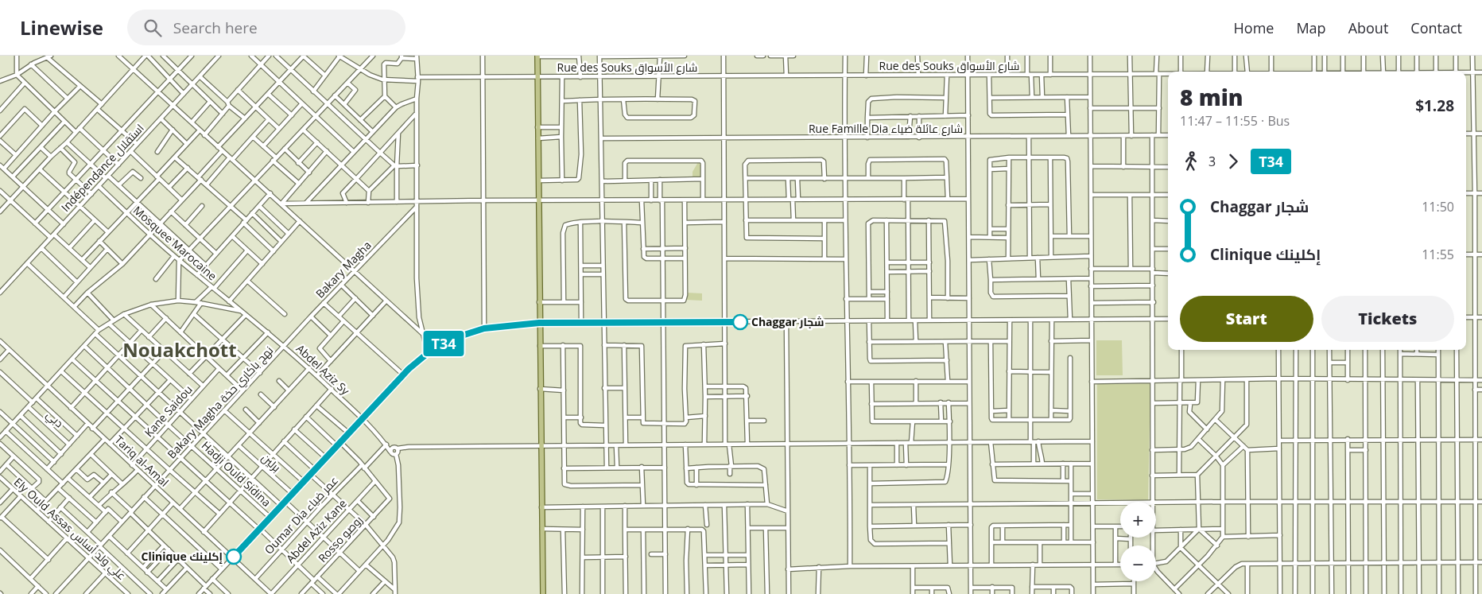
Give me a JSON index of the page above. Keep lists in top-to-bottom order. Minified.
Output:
{"streets":{"street":["Rue des Souks شارع الأسواق","Rue Famille Dia شارع عائلة ضياء","Indépendance استقلال","Mosquee Marocaine","Bakary Magha","Abdel Aziz Sy","Bakary Magha نهج باكاري حخة","Kane Saidou","دبي","Tariq al-Amal","برلين","Hadji Ould Sidina","Oumar Dia عمر ضياء","Ely Ould Assas علي ولد أساس","Abdel Aziz Kane","Rosso روصو"]},"crossings":[["Indépendance استقلال","Mosquee Marocaine"],["Mosquee Marocaine","Abdel Aziz Sy"],["Bakary Magha","Abdel Aziz Sy"],["Bakary Magha","Bakary Magha نهج باكاري حخة"],["Abdel Aziz Sy","Bakary Magha نهج باكاري حخة"],["Abdel Aziz Sy","Oumar Dia عمر ضياء"],["Bakary Magha نهج باكاري حخة","Tariq al-Amal"],["Bakary Magha نهج باكاري حخة","Hadji Ould Sidina"],["Bakary Magha نهج باكاري حخة","Ely Ould Assas علي ولد أساس"],["Kane Saidou","Tariq al-Amal"],["Kane Saidou","Hadji Ould Sidina"],["Tariq al-Amal","Oumar Dia عمر ضياء"],["Tariq al-Amal","Abdel Aziz Kane"],["Abdel Aziz Kane","Rosso روصو"]],"districts":["Nouakchott"],"places":["Chaggar شجار","Clinique إكلينك"],"lines":["bus line T34"],"page":{"header":"Linewise","search":"Search here","nav":["Home","Map","About","Contact"],"on_map":"T34","heading":["8 min","11:47 – 11:55 · Bus","$1.28"],"legs":["3","T34"],"list":[{"name":"Chaggar شجار","value":"11:50"},{"name":"Clinique إكلينك","value":"11:55"}],"buttons":["Start","Tickets"],"map_buttons":["+","−"]}}
